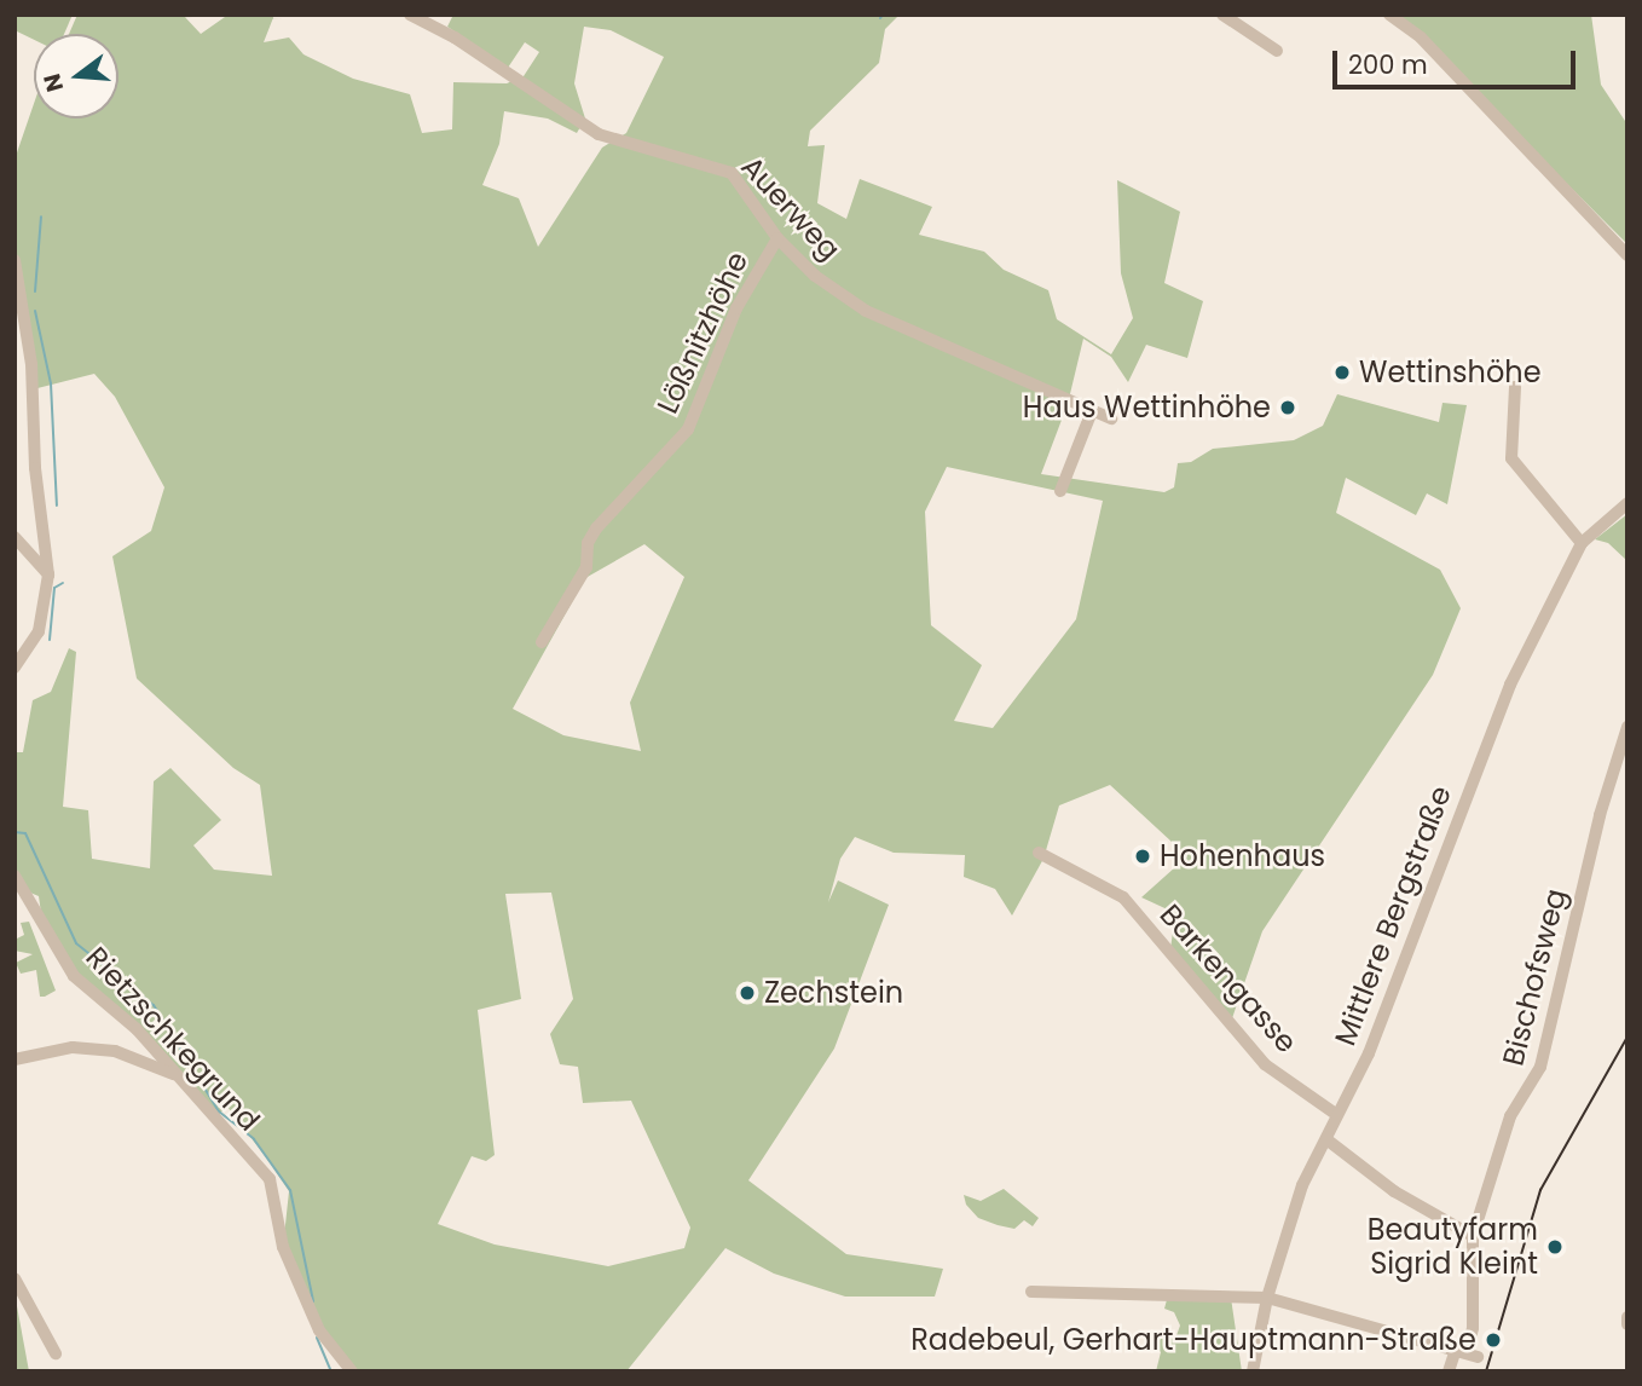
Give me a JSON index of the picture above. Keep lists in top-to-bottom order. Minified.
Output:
{"streets":{"street":["Auerweg","Lößnitzhöhe","Mittlere Bergstraße","Bischofsweg","Barkengasse","Rietzschkegrund"]},"crossings":[["Auerweg","Lößnitzhöhe"],["Mittlere Bergstraße","Barkengasse"]],"places":["Wettinshöhe","Haus Wettinhöhe","Hohenhaus","Zechstein","Beautyfarm Sigrid Kleint","Radebeul, Gerhart-Hauptmann-Straße"],"scale_bar":"200 m","north":"left"}
